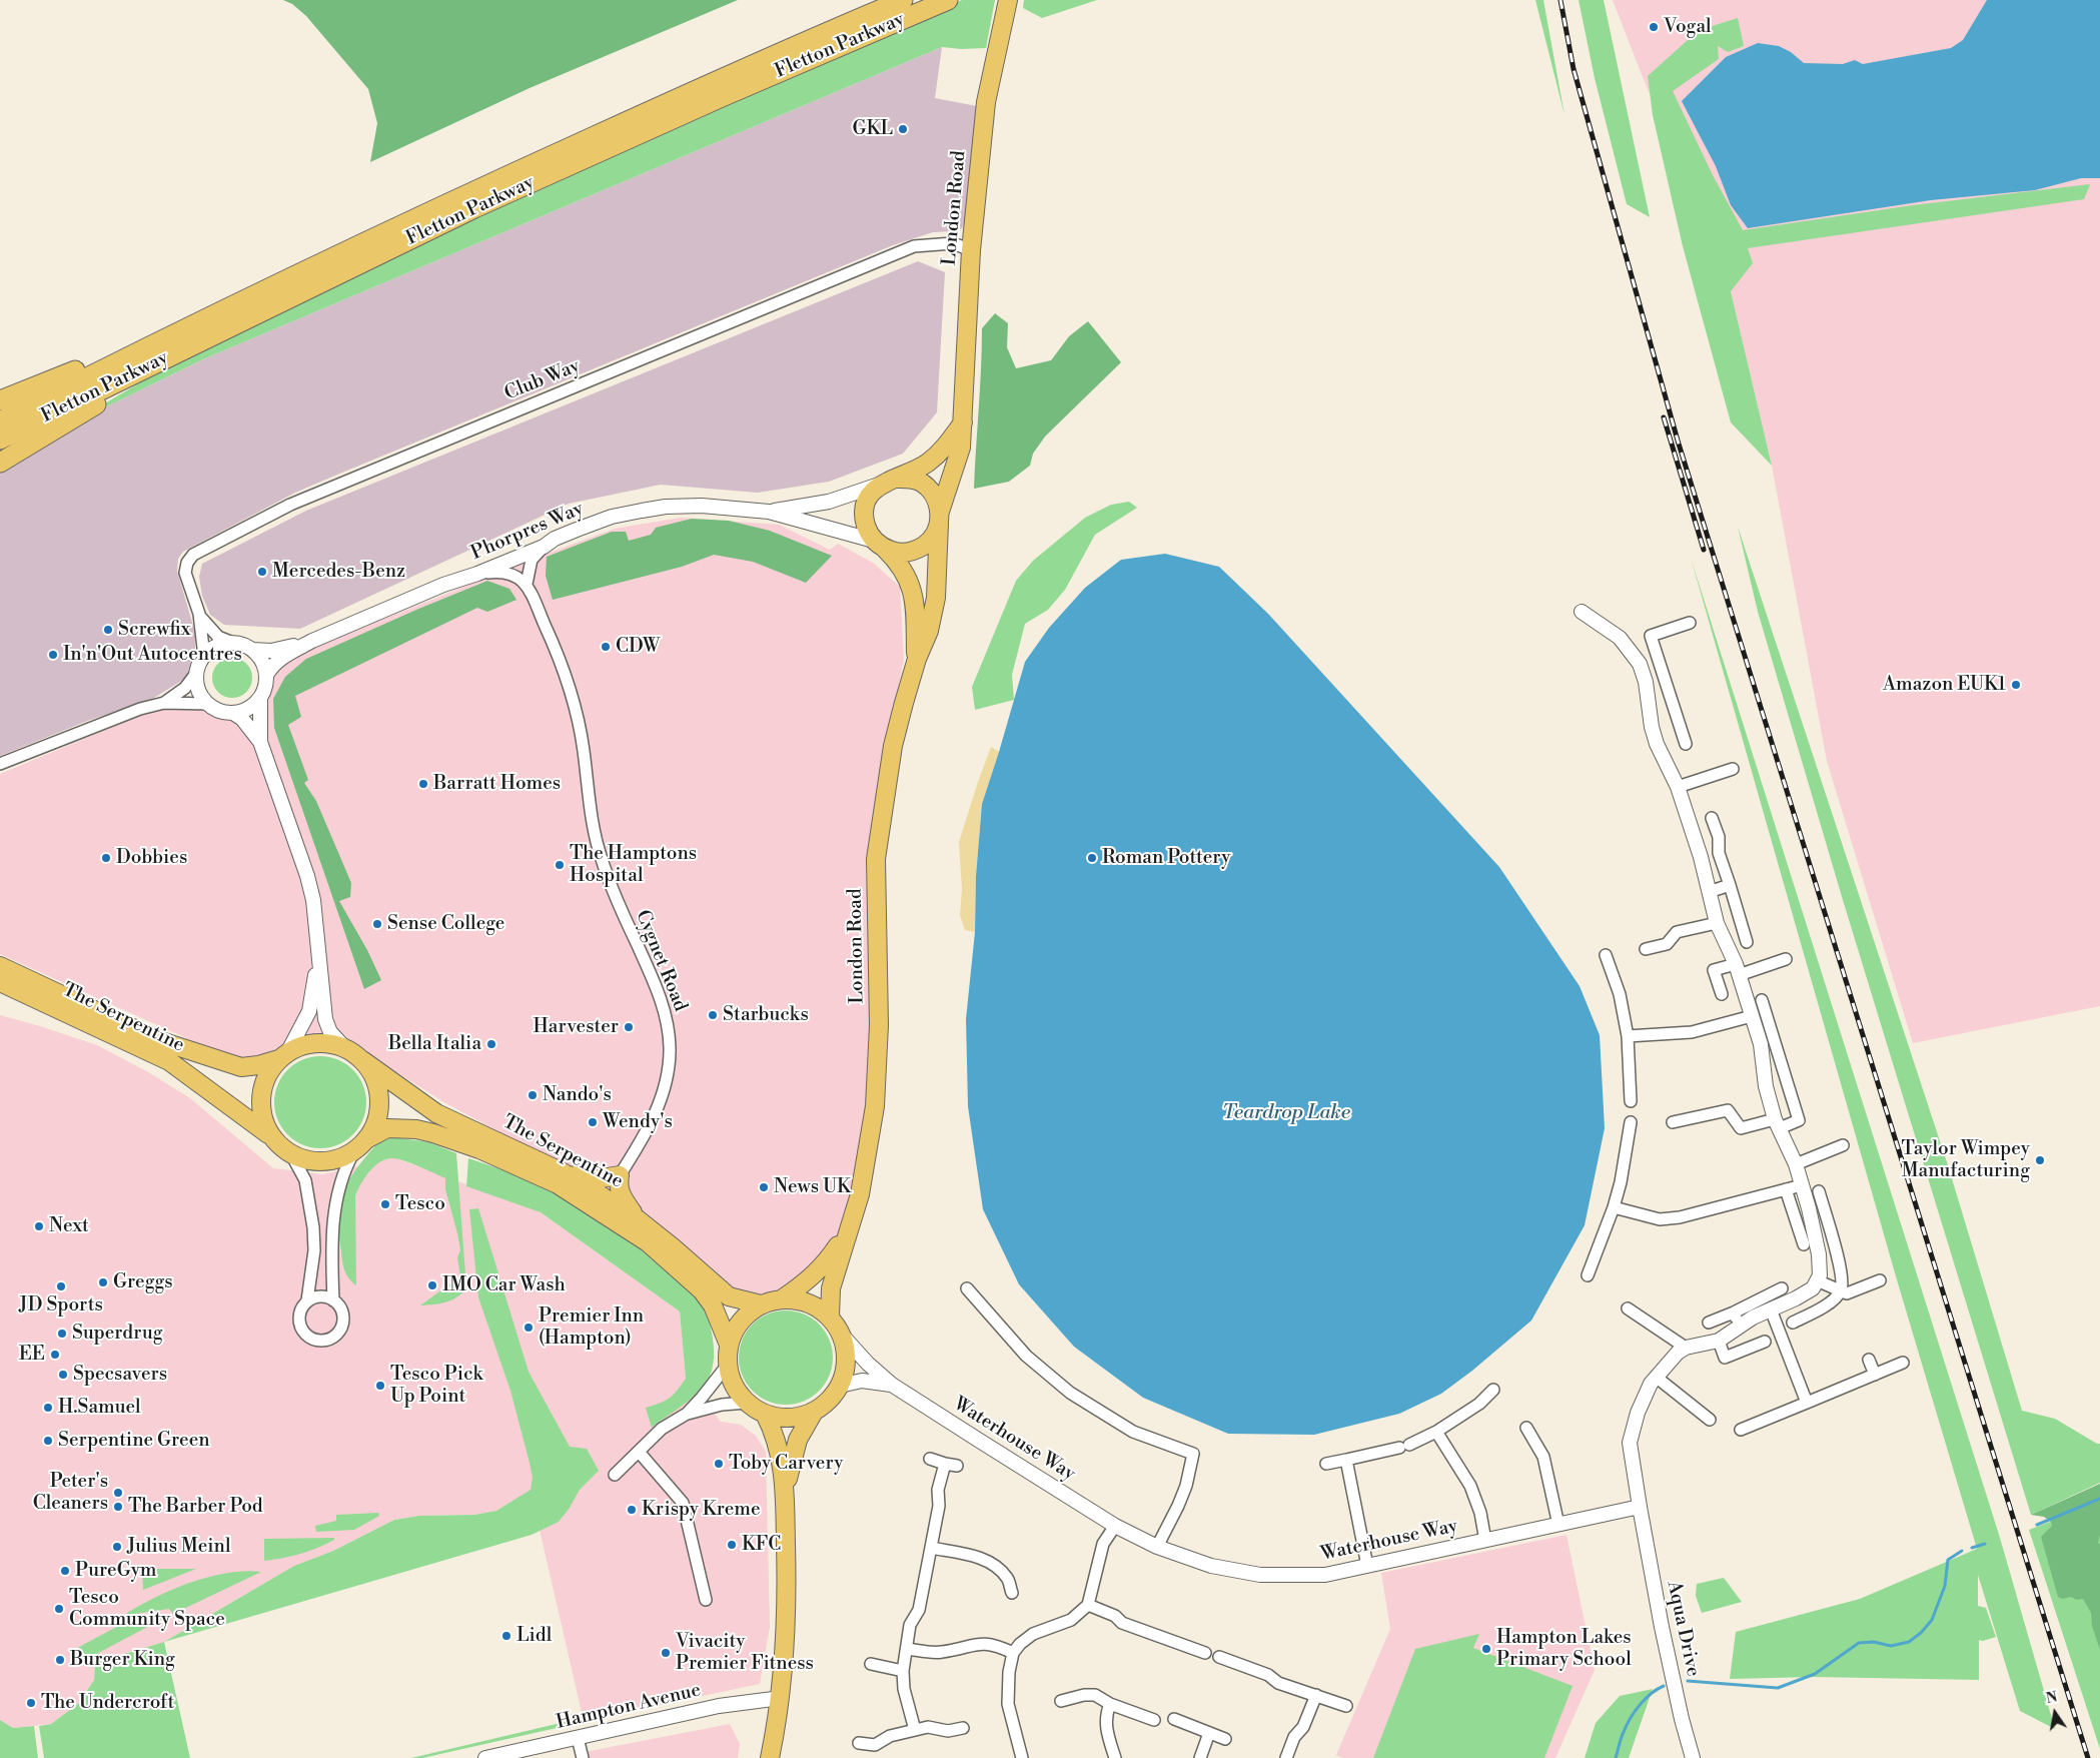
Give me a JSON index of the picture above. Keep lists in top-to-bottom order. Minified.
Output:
{"streets":{"highway":["Fletton Parkway"],"main road":["London Road","The Serpentine"],"street":["Club Way","Phorpres Way","Cygnet Road","Waterhouse Way","Aqua Drive","Hampton Avenue"]},"crossings":[["London Road","Club Way"],["London Road","Phorpres Way"],["London Road","The Serpentine"],["London Road","Waterhouse Way"],["Club Way","Phorpres Way"],["The Serpentine","Waterhouse Way"],["Waterhouse Way","Aqua Drive"]],"water":["Teardrop Lake"],"places":["Vogal","GKL","Mercedes-Benz","Screwfix","CDW","In'n'Out Autocentres","Amazon EUK1","Barratt Homes","Dobbies","Roman Pottery","The Hamptons Hospital","Sense College","Starbucks","Harvester","Bella Italia","Nando's","Wendy's","Taylor Wimpey Manufacturing","News UK","Tesco","Next","Greggs","IMO Car Wash","JD Sports","Premier Inn (Hampton)","Superdrug","EE","Specsavers","Tesco Pick Up Point","H.Samuel","Serpentine Green","Toby Carvery","Peter's Cleaners","The Barber Pod","Krispy Kreme","KFC","Julius Meinl","PureGym","Tesco Community Space","Lidl","Hampton Lakes Primary School","Vivacity Premier Fitness","Burger King","The Undercroft"],"north":"top"}
